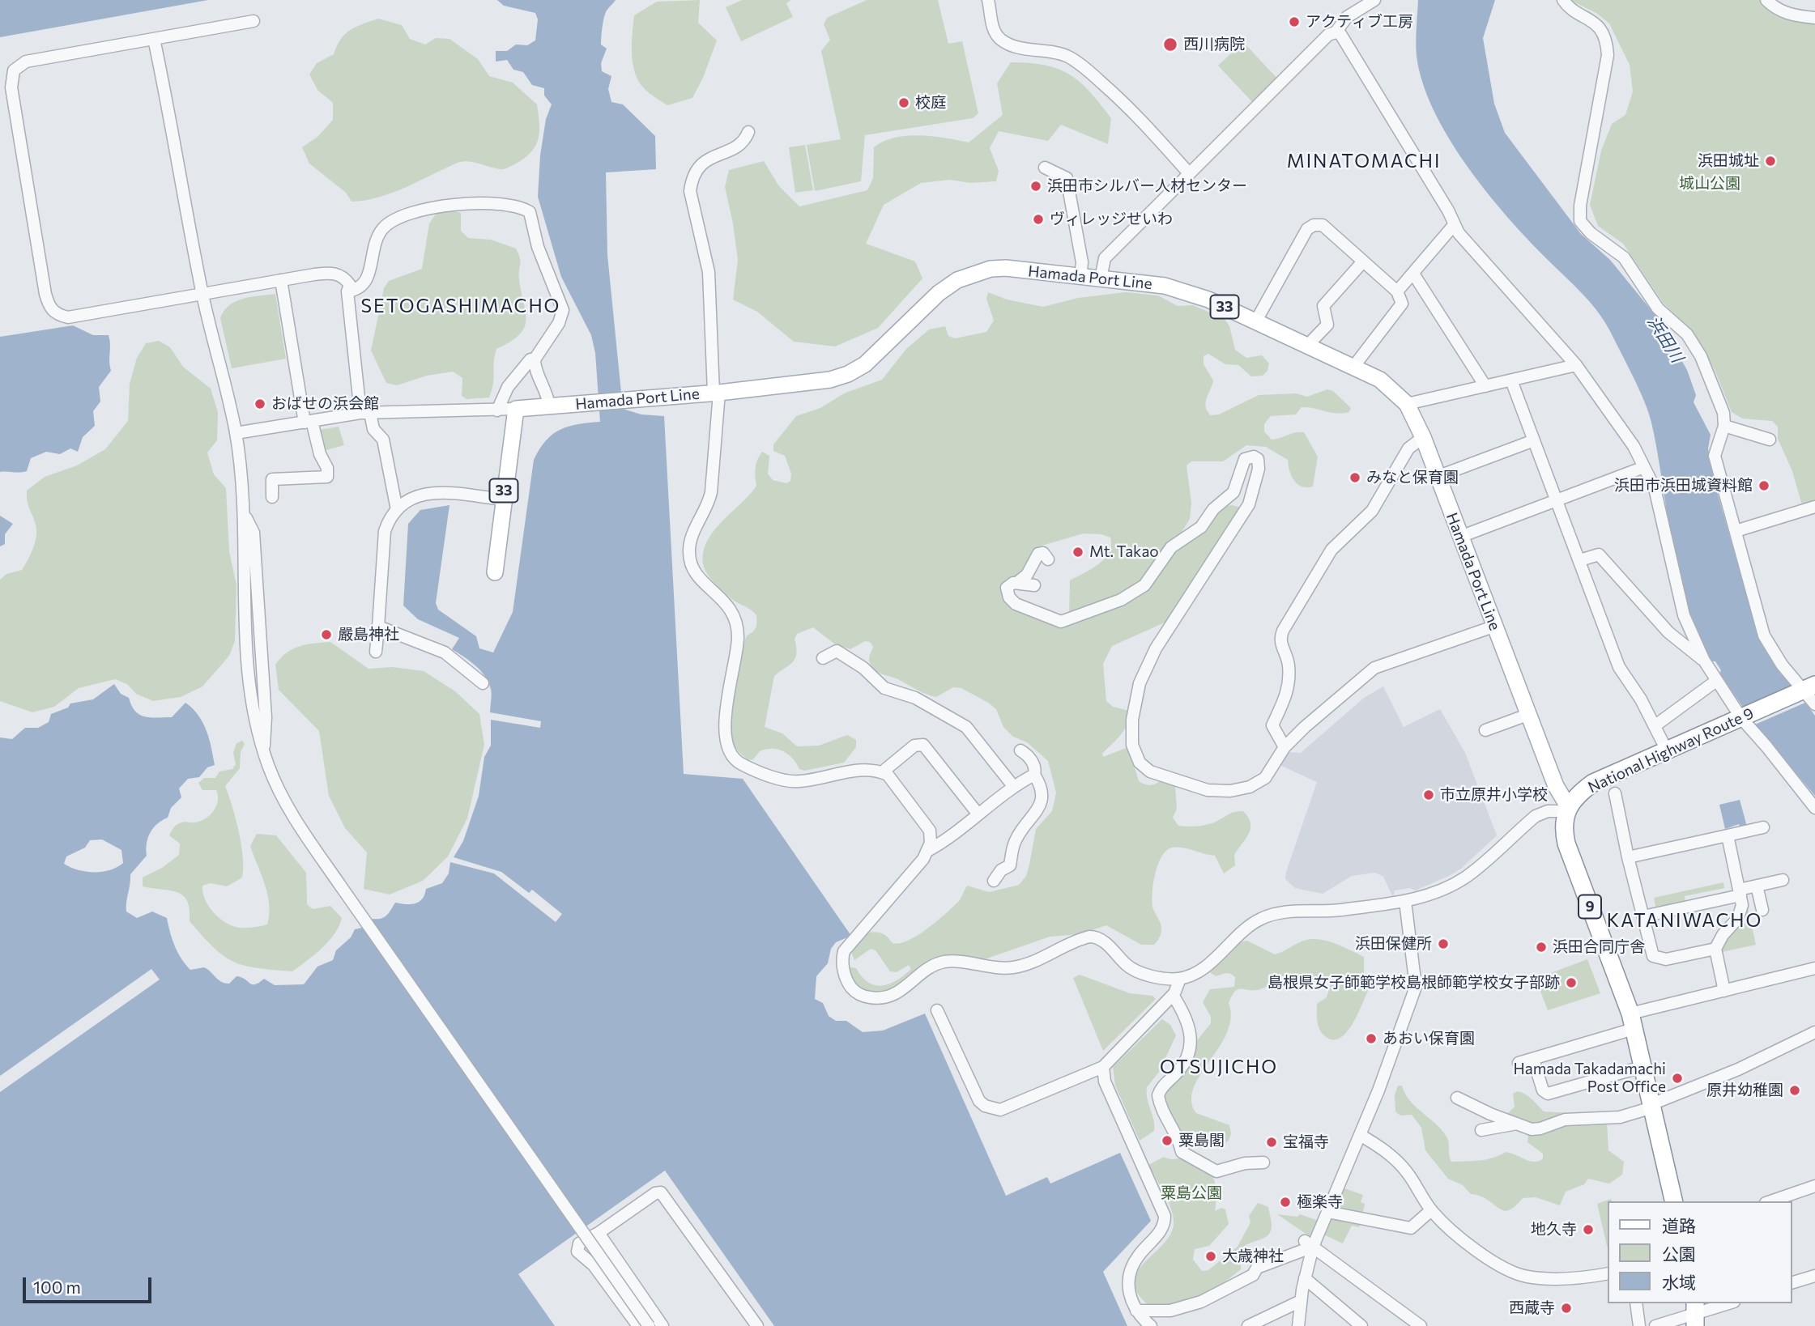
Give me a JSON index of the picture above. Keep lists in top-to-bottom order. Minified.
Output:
{"streets":{"highway":["National Highway Route 9","9"],"main road":["Hamada Port Line","33"]},"crossings":[["Hamada Port Line","33"],["Hamada Port Line","National Highway Route 9"],["Hamada Port Line","9"],["National Highway Route 9","9"]],"districts":["MINATOMACHI","SETOGASHIMACHO","KATANIWACHO","OTSUJICHO"],"water":["浜田川"],"parks":["城山公園","粟島公園"],"places":["アクティブ工房","西川病院","校庭","浜田城址","浜田市シルバー人材センター","ヴィレッジせいわ","おばせの浜会館","みなと保育園","浜田市浜田城資料館","Mt. Takao","嚴島神社","市立原井小学校","浜田保健所","浜田合同庁舎","島根県女子師範学校島根師範学校女子部跡","あおい保育園","Hamada Takadamachi Post Office","原井幼稚園","粟島閣","宝福寺","極楽寺","地久寺","大歳神社","西蔵寺"],"legend":["道路","公園","水域"],"scale_bar":"100 m"}
